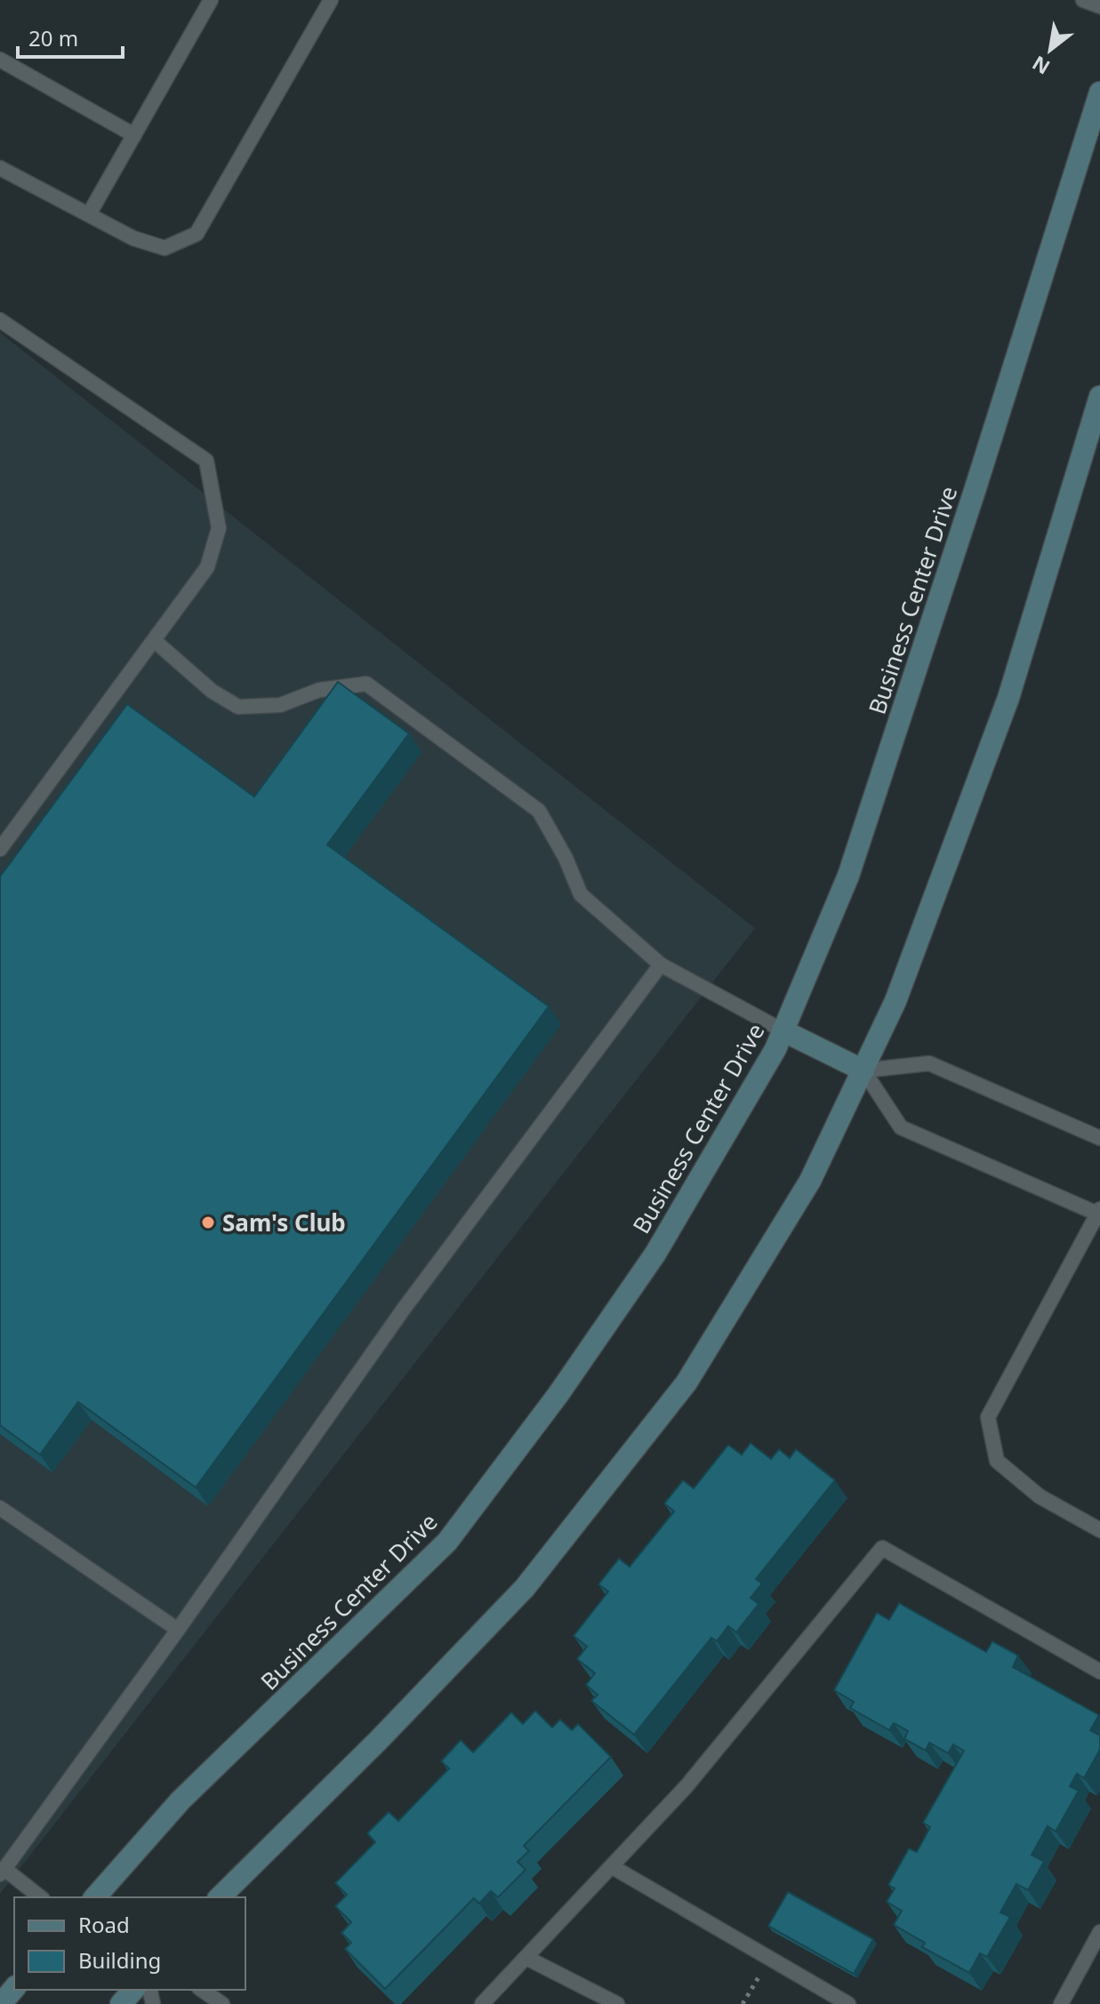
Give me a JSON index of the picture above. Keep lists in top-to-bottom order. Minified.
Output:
{"streets":{"street":["Business Center Drive"]},"places":["Sam's Club"],"legend":["Road","Building"],"scale_bar":"20 m","north":"bottom left"}
